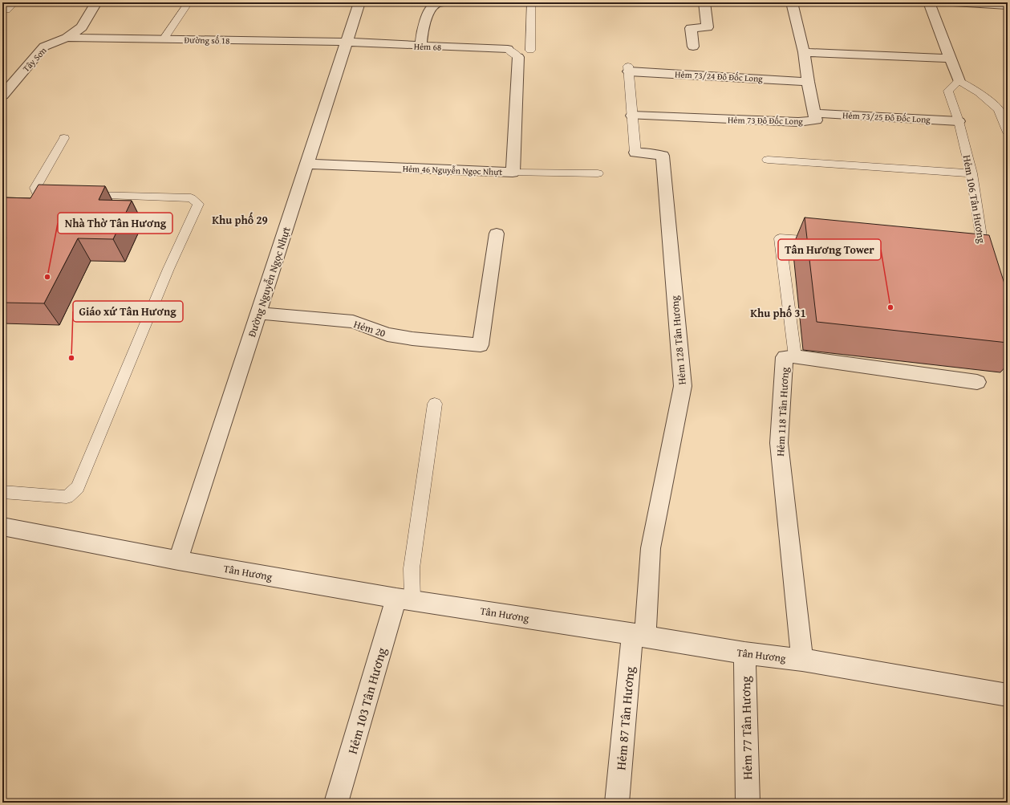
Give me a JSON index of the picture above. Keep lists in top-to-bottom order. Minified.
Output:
{"streets":{"street":["Đường số 18","Hẻm 68","Tây Sơn","Hẻm 73/24 Đô Đốc Long","Hẻm 73/25 Đô Đốc Long","Hẻm 73 Đô Đốc Long","Hẻm 46 Nguyễn Ngọc Nhựt","Đường Nguyễn Ngọc Nhựt","Hẻm 20","Hẻm 128 Tân Hương","Hẻm 118 Tân Hương","Tân Hương","Hẻm 103 Tân Hương","Hẻm 87 Tân Hương","Hẻm 77 Tân Hương"],"lane":["Hẻm 106 Tân Hương"]},"crossings":[["Đường số 18","Hẻm 68"],["Đường số 18","Tây Sơn"],["Đường số 18","Đường Nguyễn Ngọc Nhựt"],["Hẻm 68","Hẻm 46 Nguyễn Ngọc Nhựt"],["Hẻm 68","Đường Nguyễn Ngọc Nhựt"],["Hẻm 73/24 Đô Đốc Long","Hẻm 73 Đô Đốc Long"],["Hẻm 73/24 Đô Đốc Long","Hẻm 128 Tân Hương"],["Hẻm 73/25 Đô Đốc Long","Hẻm 73 Đô Đốc Long"],["Hẻm 73/25 Đô Đốc Long","Hẻm 106 Tân Hương"],["Hẻm 73 Đô Đốc Long","Hẻm 128 Tân Hương"],["Hẻm 46 Nguyễn Ngọc Nhựt","Đường Nguyễn Ngọc Nhựt"],["Đường Nguyễn Ngọc Nhựt","Hẻm 20"],["Đường Nguyễn Ngọc Nhựt","Tân Hương"],["Hẻm 128 Tân Hương","Tân Hương"],["Hẻm 128 Tân Hương","Hẻm 87 Tân Hương"],["Hẻm 118 Tân Hương","Tân Hương"],["Tân Hương","Hẻm 103 Tân Hương"],["Tân Hương","Hẻm 87 Tân Hương"],["Tân Hương","Hẻm 77 Tân Hương"]],"districts":["Khu phố 29","Khu phố 31"],"places":["Nhà Thờ Tân Hương","Tân Hương Tower","Giáo xứ Tân Hương"]}
